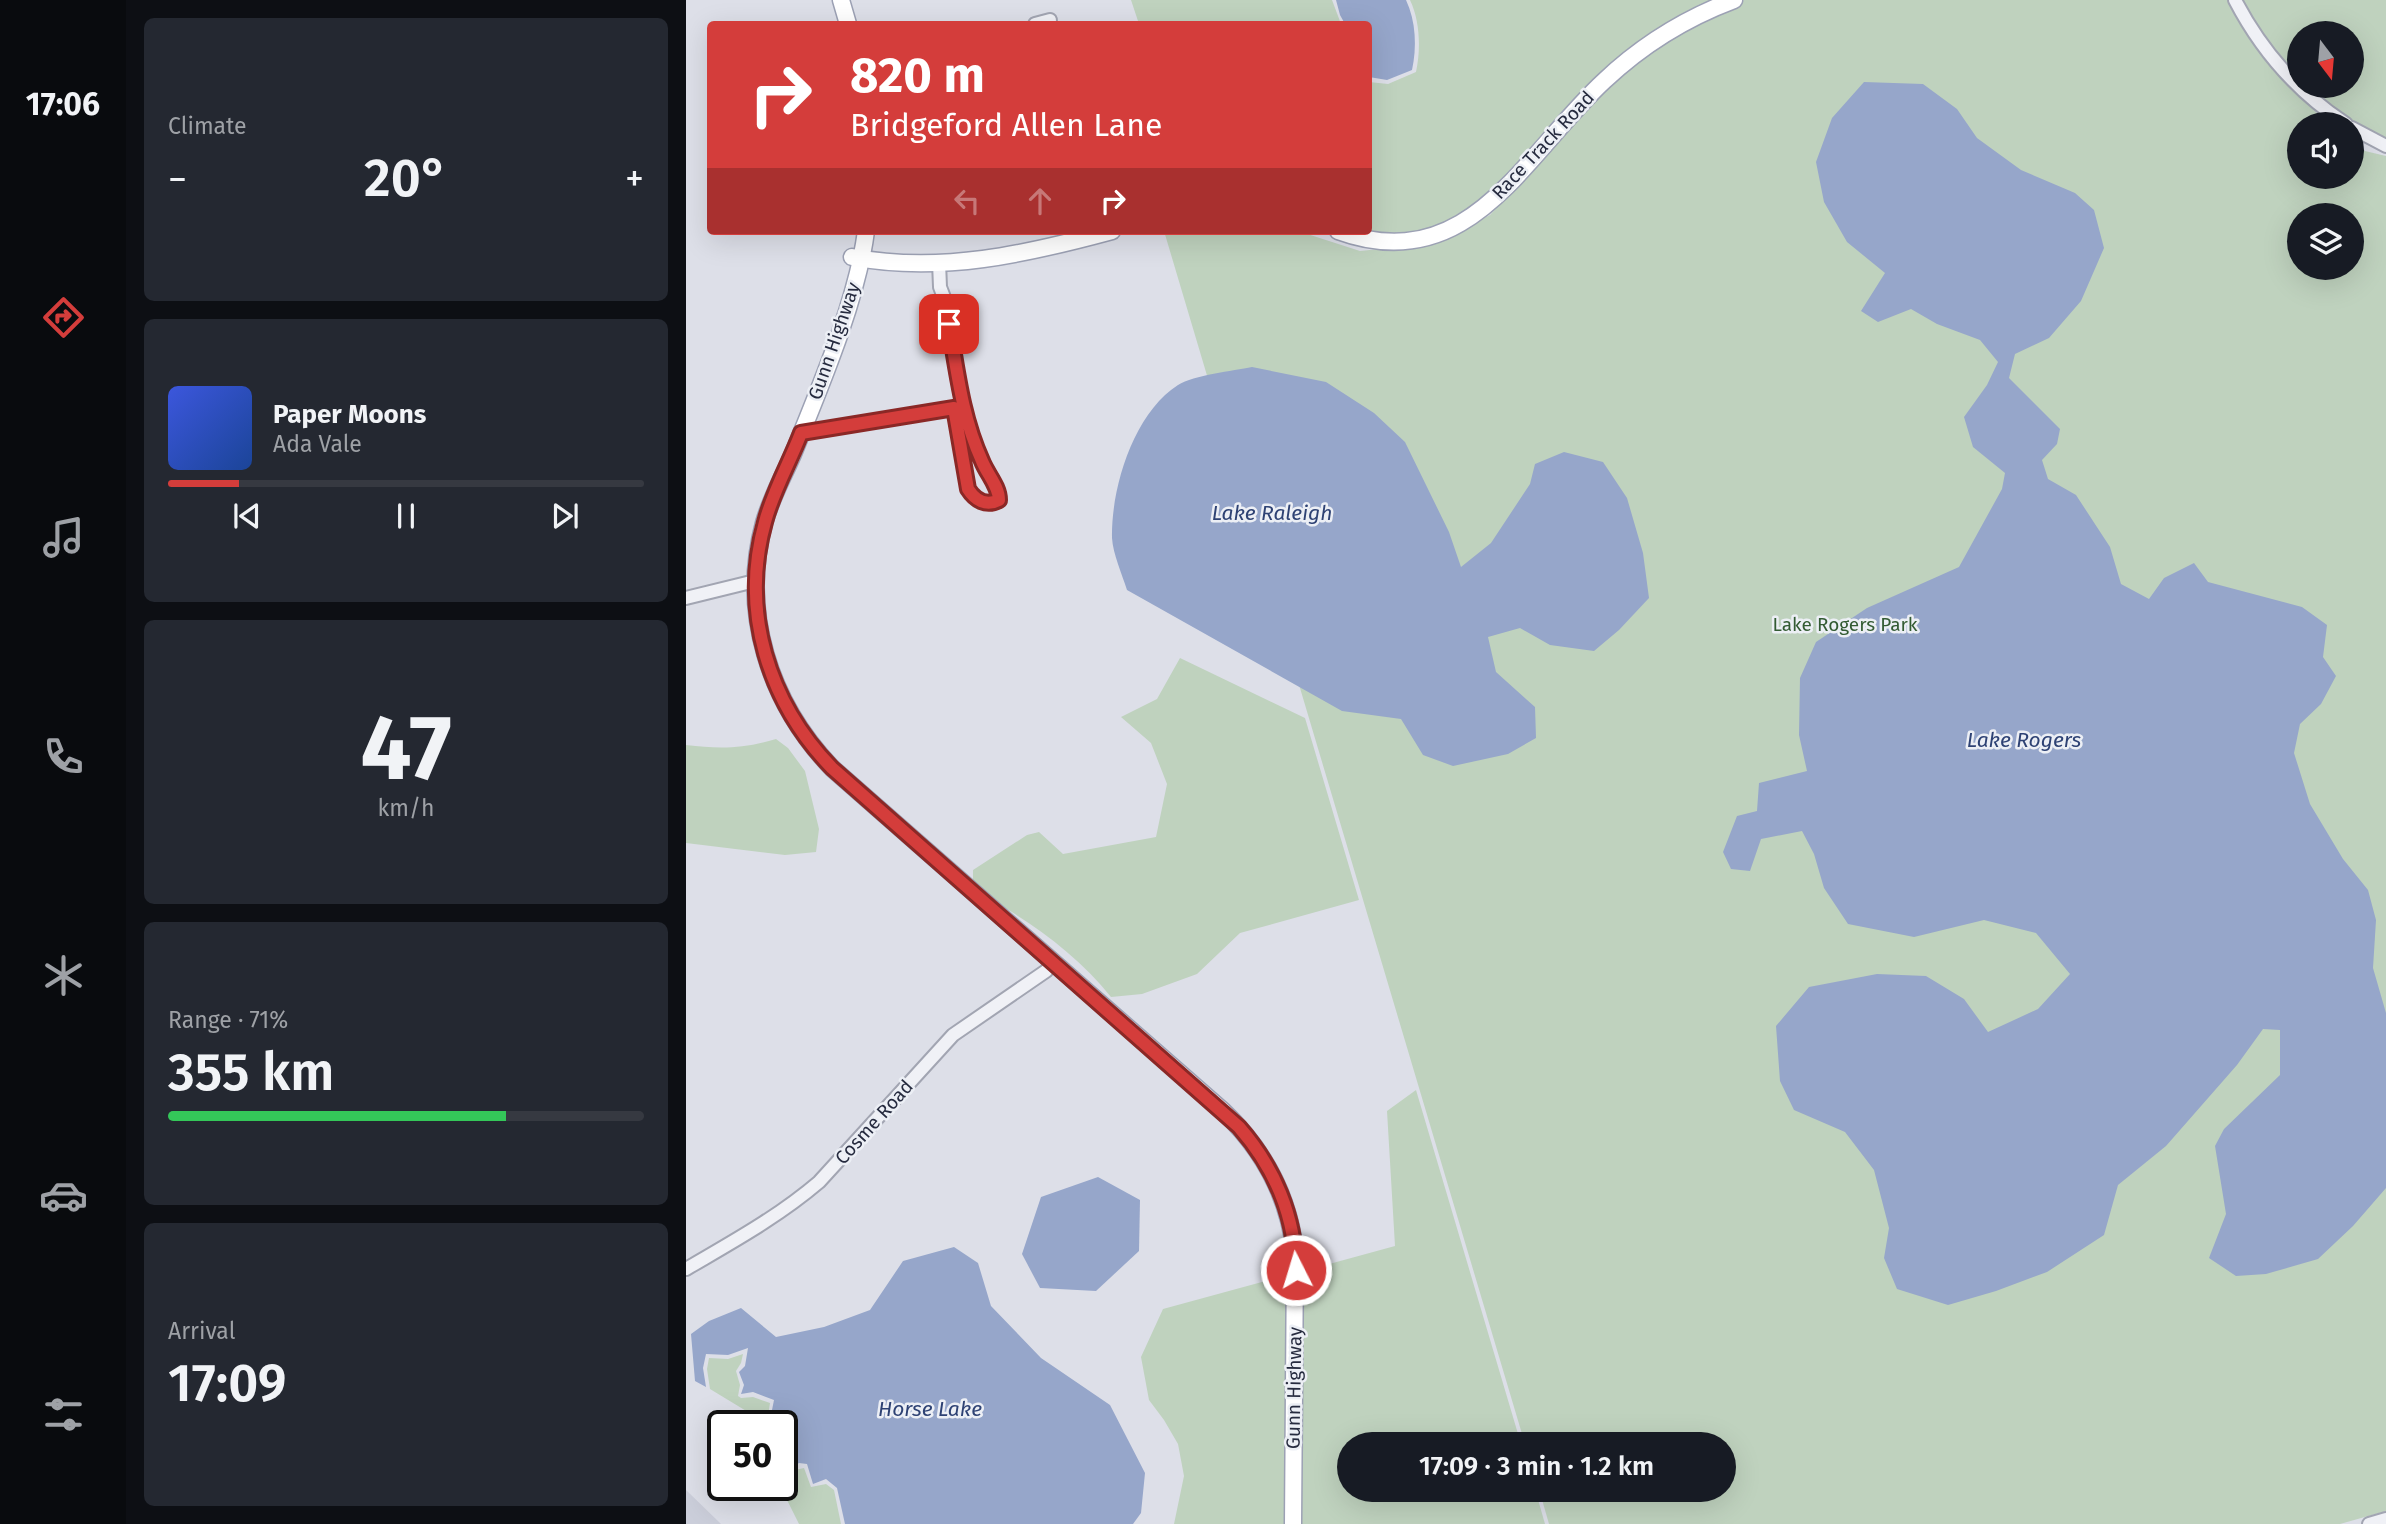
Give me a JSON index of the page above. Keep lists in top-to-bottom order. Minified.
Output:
{"streets":{"main road":["Race Track Road","Gunn Highway"],"street":["Cosme Road"]},"crossings":[["Gunn Highway","Cosme Road"]],"water":["Lake Raleigh","Lake Rogers","Horse Lake"],"parks":["Lake Rogers Park"],"north":"bottom","page":{"tabs":"17:06","tile":["Climate",["47","km/h"],["Range · 71%","355 km"],["Arrival","17:09"]],"turn":["820 m","Bridgeford Allen Lane"],"heat":["−","20°","+"],"song":["Paper Moons","Ada Vale"],"limit":"50","trip":"17:09 · 3 min · 1.2 km"}}
